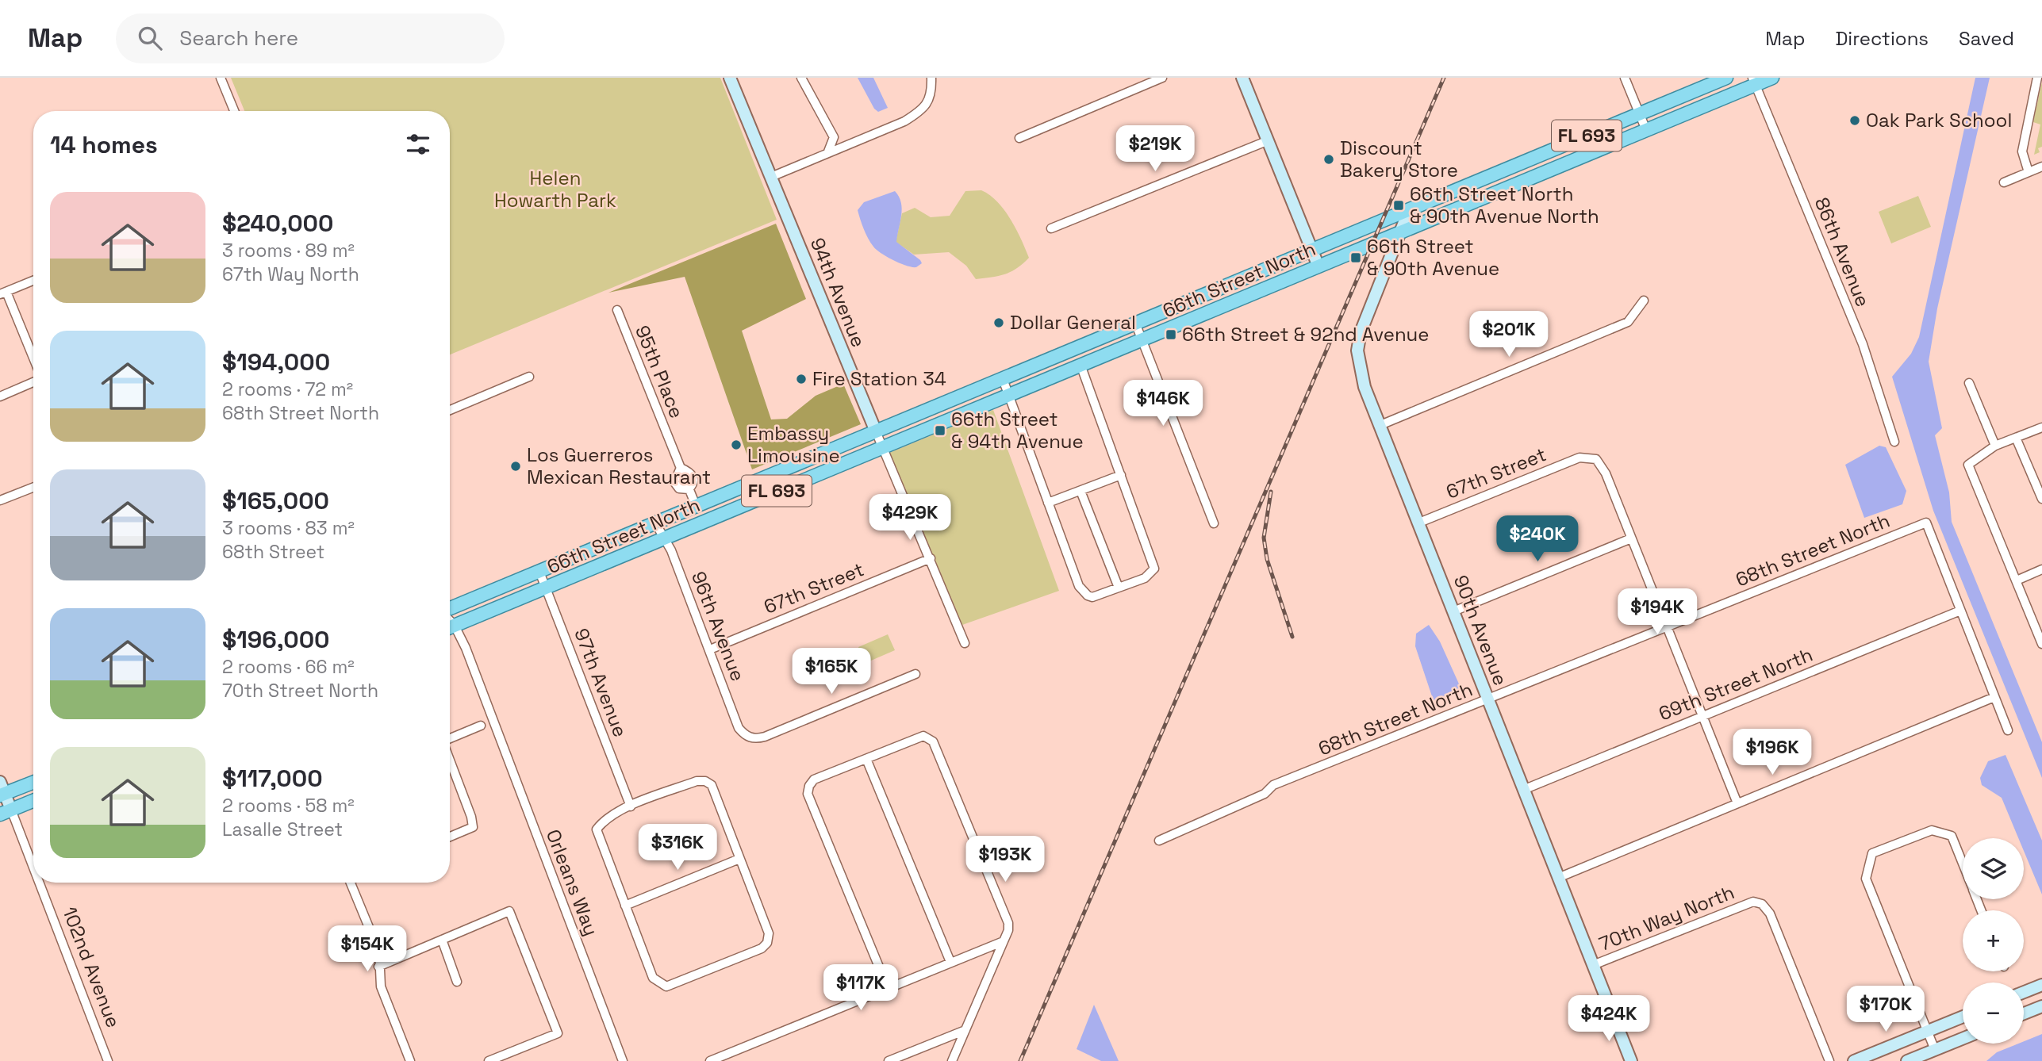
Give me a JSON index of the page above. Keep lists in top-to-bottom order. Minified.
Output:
{"streets":{"main road":["FL 693","66th Street North"],"street":["86th Avenue","94th Avenue","95th Place","67th Street","68th Street North","96th Avenue","90th Avenue","97th Avenue","69th Street North","Orleans Way","70th Way North","102nd Avenue"]},"crossings":[["86th Avenue","66th Street North"],["66th Street North","94th Avenue"],["66th Street North","95th Place"],["66th Street North","96th Avenue"],["66th Street North","90th Avenue"],["66th Street North","97th Avenue"],["94th Avenue","67th Street"],["67th Street","96th Avenue"],["67th Street","90th Avenue"],["68th Street North","90th Avenue"],["68th Street North","69th Street North"],["90th Avenue","69th Street North"],["90th Avenue","70th Way North"]],"parks":["Helen Howarth Park"],"places":{"other":["Oak Park School","Discount Bakery Store","Dollar General","Fire Station 34","Embassy Limousine","Los Guerreros Mexican Restaurant"],"transit":["66th Street North & 90th Avenue North","66th Street & 90th Avenue","66th Street & 92nd Avenue","66th Street & 94th Avenue"]},"page":{"header":"Map","search":"Search here","nav":["Map","Directions","Saved"],"heading":"14 homes","price":["$219K","$201K","$146K","$429K","$240K","$194K","$165K","$196K","$316K","$193K","$154K","$117K","$170K","$424K"],"list":[{"name":"$240,000","note":"3 rooms · 89 m² · 67th Way North"},{"name":"$194,000","note":"2 rooms · 72 m² · 68th Street North"},{"name":"$165,000","note":"3 rooms · 83 m² · 68th Street"},{"name":"$196,000","note":"2 rooms · 66 m² · 70th Street North"},{"name":"$117,000","note":"2 rooms · 58 m² · Lasalle Street"}],"map_buttons":["+","−"]}}
